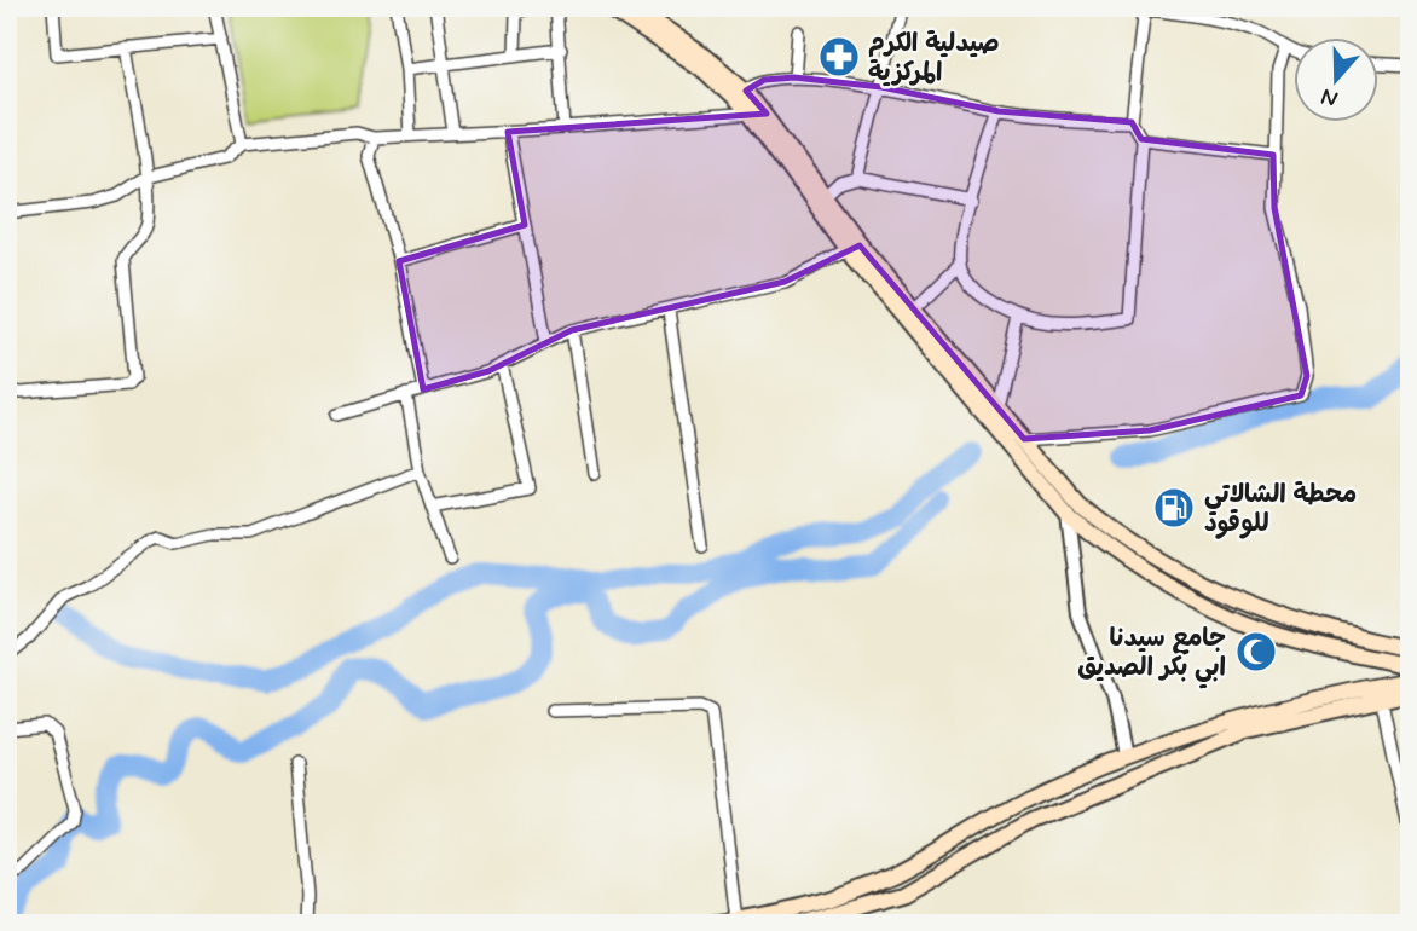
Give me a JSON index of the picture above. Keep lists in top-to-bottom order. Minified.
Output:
{"places":{"pharmacy":["صيدلية الكرم المركزية"],"fuel station":["محطة الشالاتي للوقود"],"mosque":["جامع سيدنا ابي بكر الصديق"]},"north":"bottom"}
